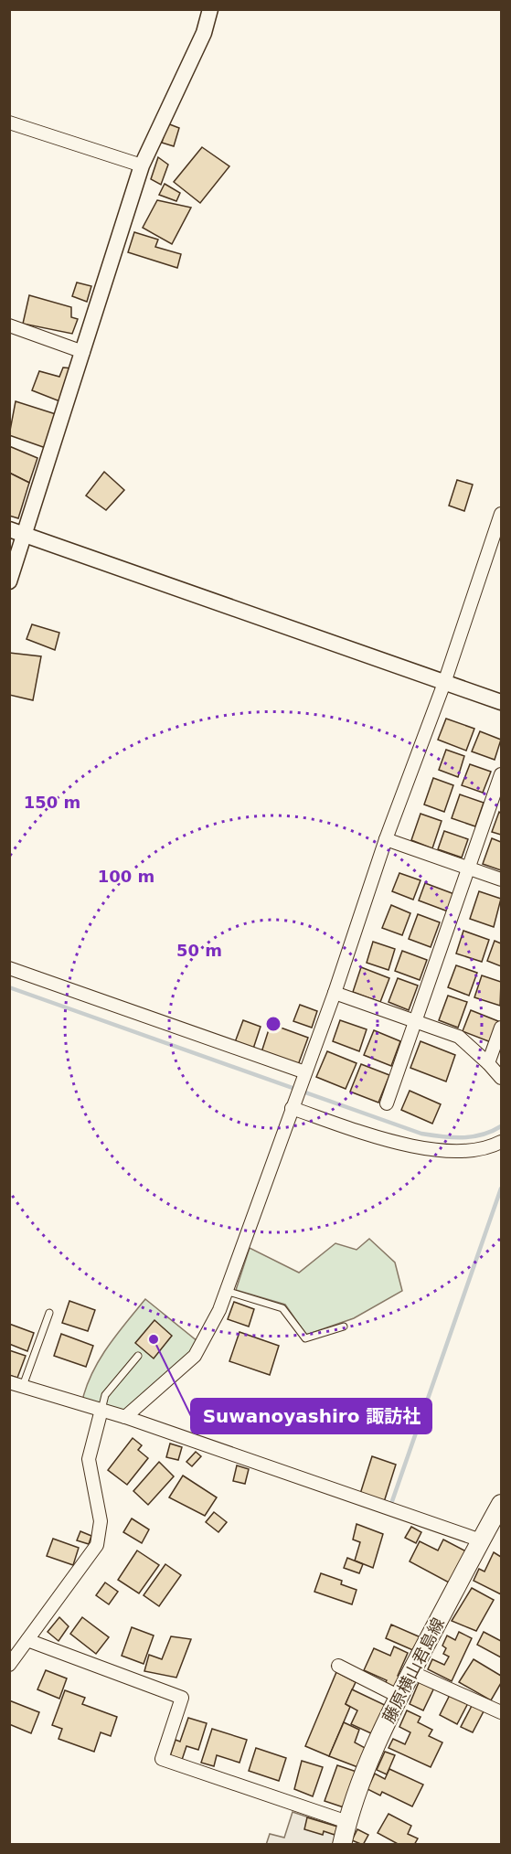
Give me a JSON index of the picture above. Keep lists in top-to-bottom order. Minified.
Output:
{"streets":{"main road":["藤原横山君島線"]},"places":["Suwanoyashiro 諏訪社"],"rings":["150 m","100 m","50 m"]}
